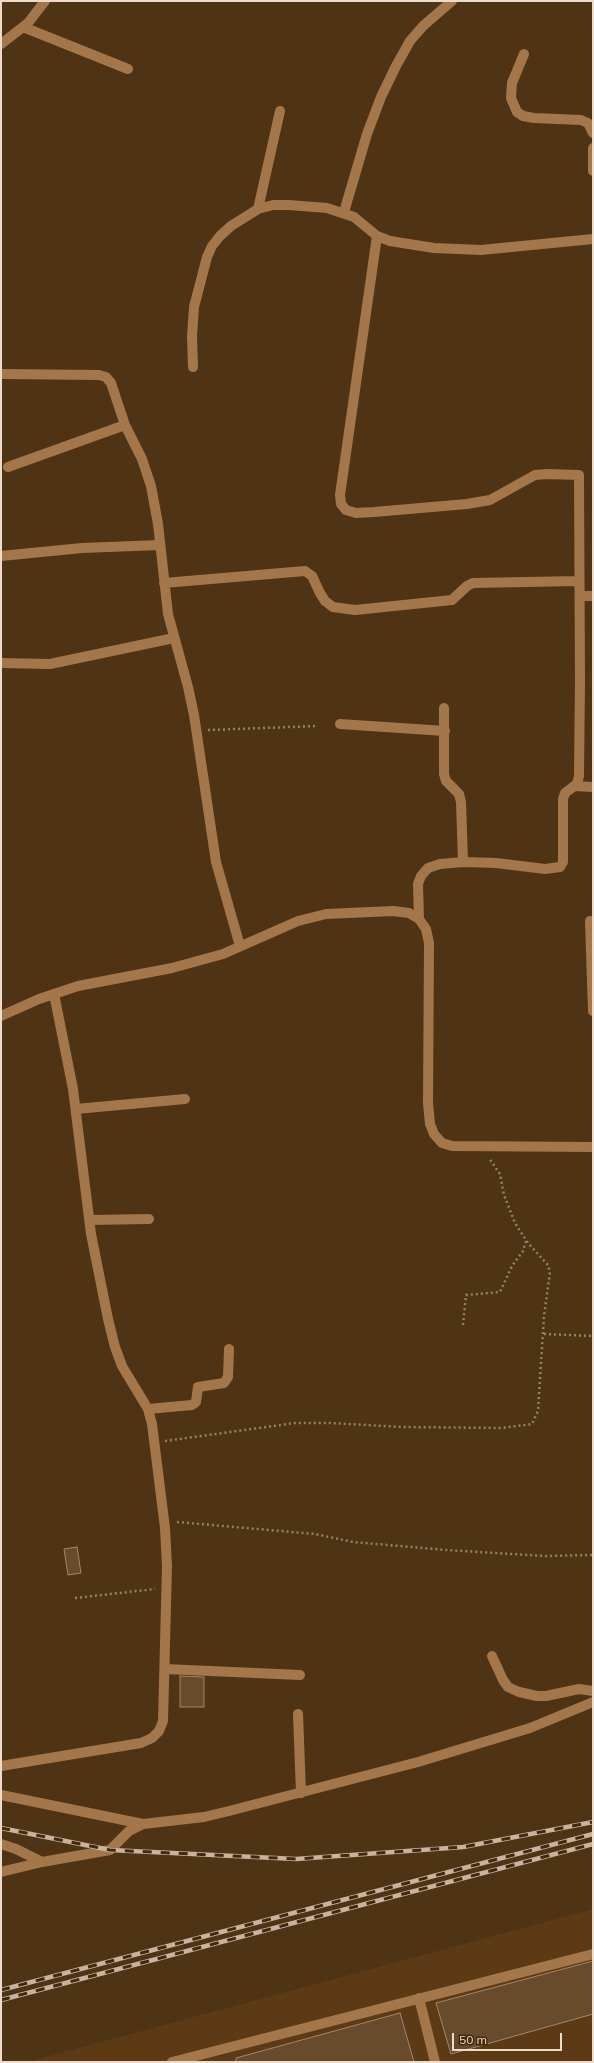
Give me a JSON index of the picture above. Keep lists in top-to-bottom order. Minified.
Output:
{"scale_bar":"50 m"}
